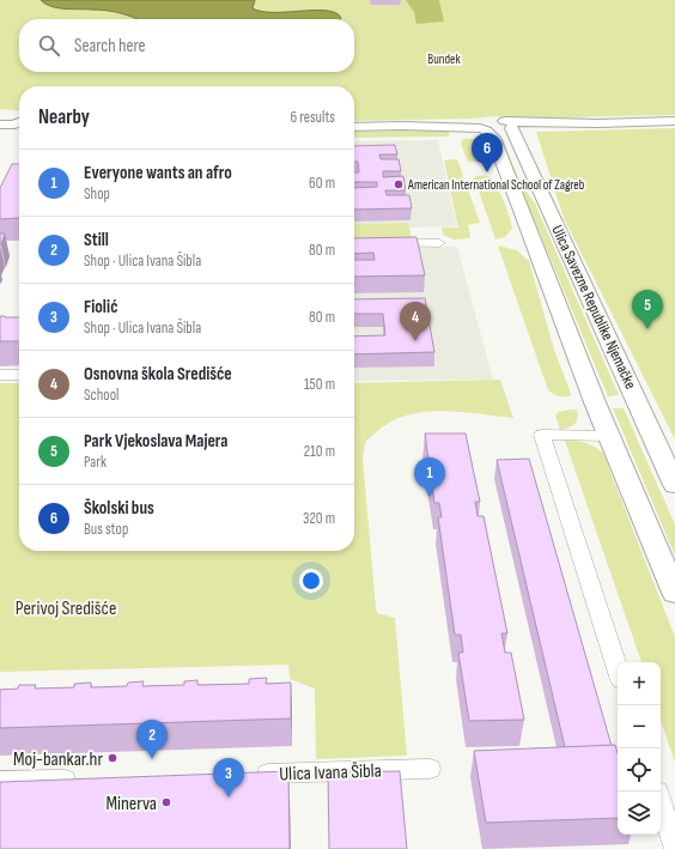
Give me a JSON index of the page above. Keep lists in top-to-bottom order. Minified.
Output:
{"streets":{"street":["Ulica Savezne Republike Njemačke","Ulica Ivana Šibla"]},"parks":["Bundek","Perivoj Središće"],"places":["American International School of Zagreb","Moj-bankar.hr","Minerva"],"page":{"search":"Search here","heading":["Nearby","6 results"],"pins":["6","5","4","1","2","3"],"list":[{"mark":"1","name":"Everyone wants an afro","note":"Shop","value":"60 m"},{"mark":"2","name":"Still","note":"Shop · Ulica Ivana Šibla","value":"80 m"},{"mark":"3","name":"Fiolić","note":"Shop · Ulica Ivana Šibla","value":"80 m"},{"mark":"4","name":"Osnovna škola Središće","note":"School","value":"150 m"},{"mark":"5","name":"Park Vjekoslava Majera","note":"Park","value":"210 m"},{"mark":"6","name":"Školski bus","note":"Bus stop","value":"320 m"}],"map_buttons":["+","−"]}}
